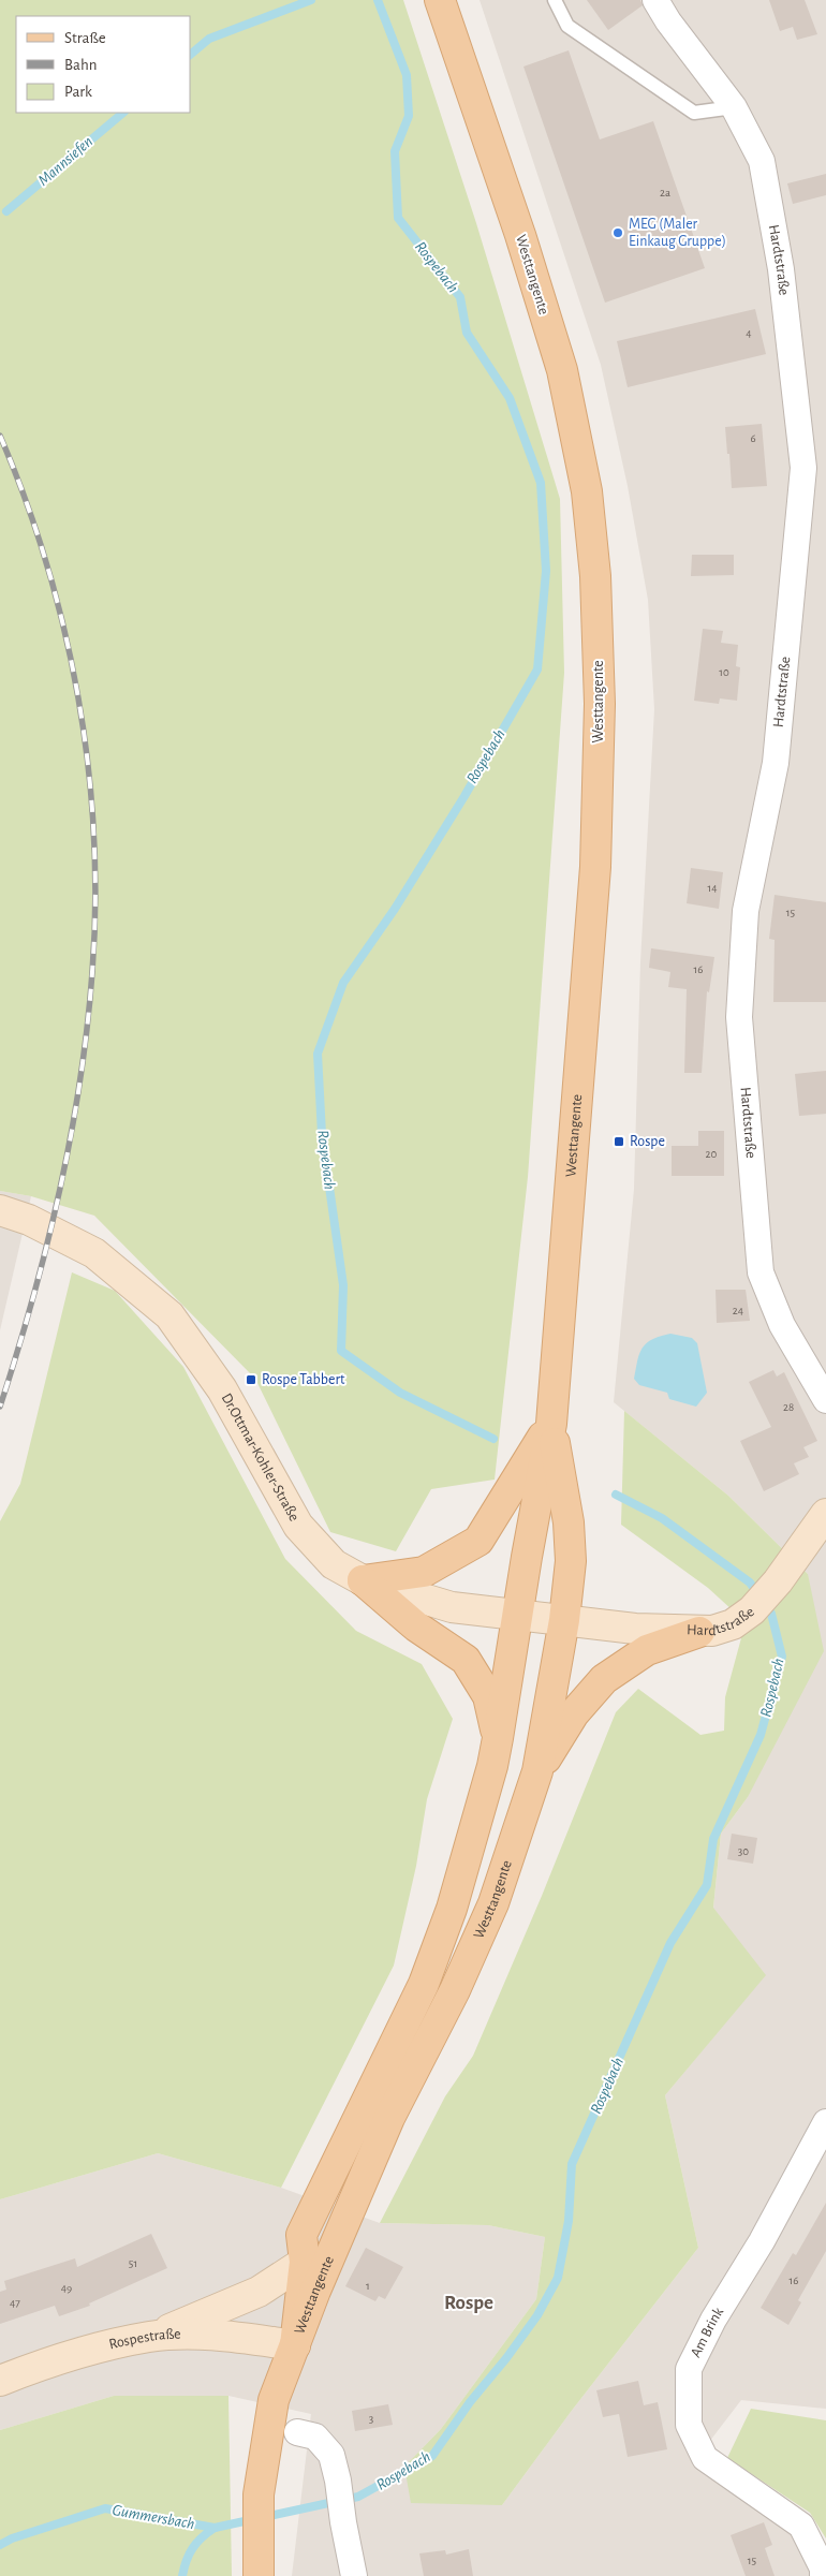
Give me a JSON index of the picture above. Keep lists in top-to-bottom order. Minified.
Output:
{"streets":{"main road":["Westtangente"],"street":["Hardtstraße","Dr.Ottmar-Kohler-Straße","Am Brink","Rospestraße"]},"crossings":[["Hardtstraße","Westtangente"],["Hardtstraße","Dr.Ottmar-Kohler-Straße"],["Westtangente","Dr.Ottmar-Kohler-Straße"],["Westtangente","Rospestraße"]],"districts":["Rospe"],"water":["Mannsiefen","Rospebach","Gummersbach"],"places":{"other":["MEG (Maler Einkaug Gruppe)"],"transit":["Rospe","Rospe Tabbert"]},"house_numbers":["2a","4","6","10","14","15","16","20","24","28","30","51","16","1","49","47","3","15"],"legend":["Straße","Bahn","Park"]}
